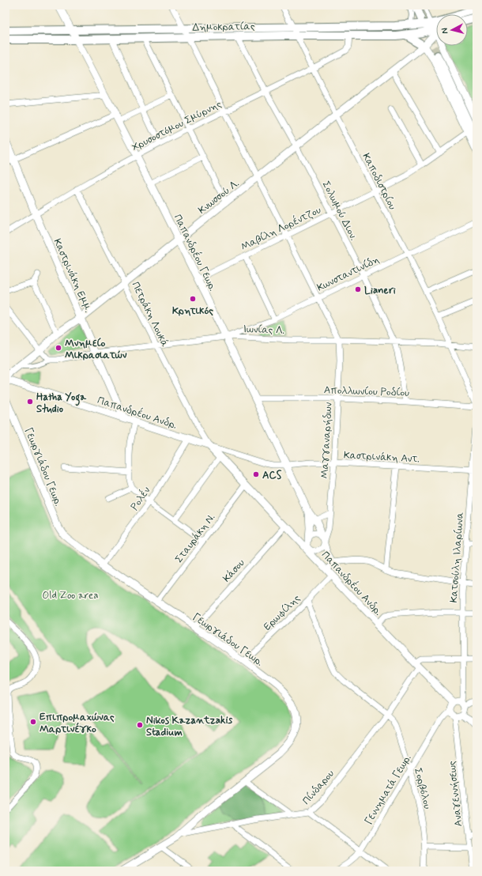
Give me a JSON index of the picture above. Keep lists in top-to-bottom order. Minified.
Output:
{"streets":{"main road":["Δημοκρατίας"],"street":["Χρυσοστόμου Σμύρνης","Καποδιστρίου","Κνωσσού Λ.","Σολωμού Διον.","Μαβίλη Λορέντζου","Παπανδρέου Γεωρ.","Κωνσταντινίδη","Καστρινάκη Εμμ.","Πετράκη Λουκά","Ιωνίας Λ.","Απολλωνίου Ροδίου","Παπανδρέου Ανδρ.","Μαγγαναρήδων","Καστρινάκη Αντ.","Γεωργιάδου Γεωρ.","Ρολέν","Σταυράκη Ν.","Κατσούλη Ιλαρίωνα","Κάσου","Ερωφίλης","Πίνδαρου","Σορβόλου","Γεννηματά Γεωρ.","Αναγεννήσεως"]},"crossings":[["Δημοκρατίας","Χρυσοστόμου Σμύρνης"],["Δημοκρατίας","Καποδιστρίου"],["Δημοκρατίας","Σολωμού Διον."],["Δημοκρατίας","Παπανδρέου Γεωρ."],["Χρυσοστόμου Σμύρνης","Καποδιστρίου"],["Χρυσοστόμου Σμύρνης","Σολωμού Διον."],["Χρυσοστόμου Σμύρνης","Παπανδρέου Γεωρ."],["Χρυσοστόμου Σμύρνης","Καστρινάκη Εμμ."],["Χρυσοστόμου Σμύρνης","Πετράκη Λουκά"],["Καποδιστρίου","Κνωσσού Λ."],["Καποδιστρίου","Μαβίλη Λορέντζου"],["Καποδιστρίου","Κωνσταντινίδη"],["Καποδιστρίου","Ιωνίας Λ."],["Κνωσσού Λ.","Σολωμού Διον."],["Κνωσσού Λ.","Παπανδρέου Γεωρ."],["Κνωσσού Λ.","Καστρινάκη Εμμ."],["Κνωσσού Λ.","Πετράκη Λουκά"],["Κνωσσού Λ.","Ιωνίας Λ."],["Σολωμού Διον.","Μαβίλη Λορέντζου"],["Σολωμού Διον.","Κωνσταντινίδη"],["Σολωμού Διον.","Ιωνίας Λ."],["Σολωμού Διον.","Απολλωνίου Ροδίου"],["Μαβίλη Λορέντζου","Παπανδρέου Γεωρ."],["Παπανδρέου Γεωρ.","Κωνσταντινίδη"],["Παπανδρέου Γεωρ.","Ιωνίας Λ."],["Παπανδρέου Γεωρ.","Απολλωνίου Ροδίου"],["Παπανδρέου Γεωρ.","Παπανδρέου Ανδρ."],["Παπανδρέου Γεωρ.","Καστρινάκη Αντ."],["Κωνσταντινίδη","Ιωνίας Λ."],["Καστρινάκη Εμμ.","Ιωνίας Λ."],["Καστρινάκη Εμμ.","Παπανδρέου Ανδρ."],["Πετράκη Λουκά","Ιωνίας Λ."],["Πετράκη Λουκά","Παπανδρέου Ανδρ."],["Ιωνίας Λ.","Μαγγαναρήδων"],["Απολλωνίου Ροδίου","Μαγγαναρήδων"],["Παπανδρέου Ανδρ.","Μαγγαναρήδων"],["Παπανδρέου Ανδρ.","Καστρινάκη Αντ."],["Παπανδρέου Ανδρ.","Ρολέν"],["Παπανδρέου Ανδρ.","Σταυράκη Ν."],["Παπανδρέου Ανδρ.","Κατσούλη Ιλαρίωνα"],["Παπανδρέου Ανδρ.","Κάσου"],["Παπανδρέου Ανδρ.","Ερωφίλης"],["Παπανδρέου Ανδρ.","Πίνδαρου"],["Παπανδρέου Ανδρ.","Γεννηματά Γεωρ."],["Παπανδρέου Ανδρ.","Αναγεννήσεως"],["Μαγγαναρήδων","Καστρινάκη Αντ."],["Καστρινάκη Αντ.","Κατσούλη Ιλαρίωνα"],["Γεωργιάδου Γεωρ.","Ρολέν"],["Γεωργιάδου Γεωρ.","Σταυράκη Ν."],["Γεωργιάδου Γεωρ.","Κάσου"],["Γεωργιάδου Γεωρ.","Ερωφίλης"],["Γεωργιάδου Γεωρ.","Πίνδαρου"],["Κατσούλη Ιλαρίωνα","Γεννηματά Γεωρ."],["Κατσούλη Ιλαρίωνα","Αναγεννήσεως"],["Ερωφίλης","Σορβόλου"],["Πίνδαρου","Σορβόλου"],["Σορβόλου","Γεννηματά Γεωρ."],["Γεννηματά Γεωρ.","Αναγεννήσεως"]],"parks":["Old Zoo area"],"places":["Lianeri","Κρητικός","Μνημείο Μικρασιατών","Hatha Yoga Studio","ACS","Επιπρομαχώνας Μαρτινέγκο","Nikos Kazantzakis Stadium"],"north":"left"}
